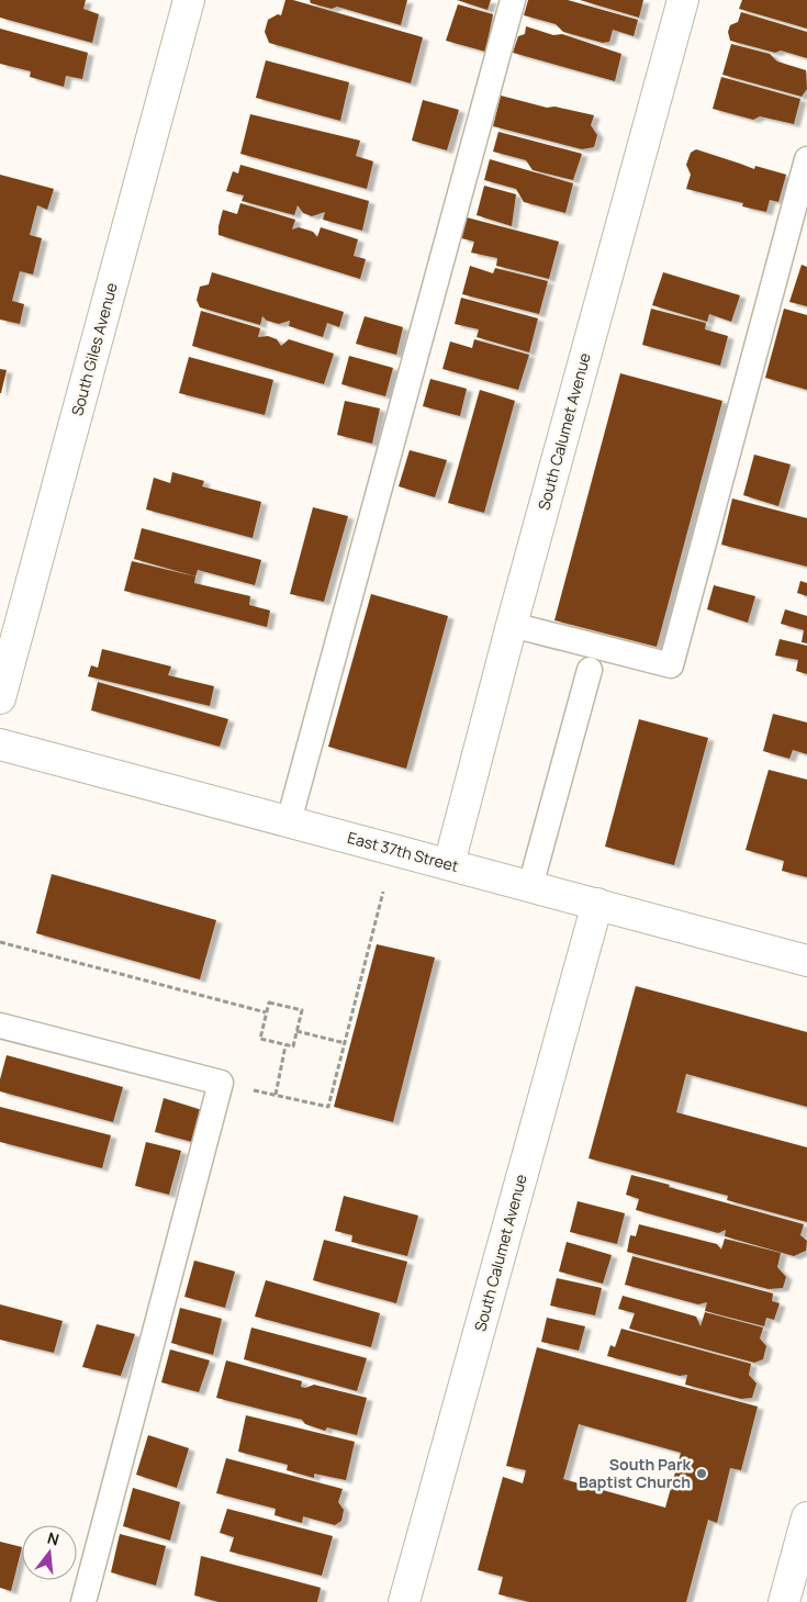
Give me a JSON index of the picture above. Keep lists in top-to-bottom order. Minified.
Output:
{"streets":{"street":["South Giles Avenue","South Calumet Avenue","East 37th Street"]},"crossings":[["South Calumet Avenue","East 37th Street"]],"places":["South Park Baptist Church"],"north":"top"}
